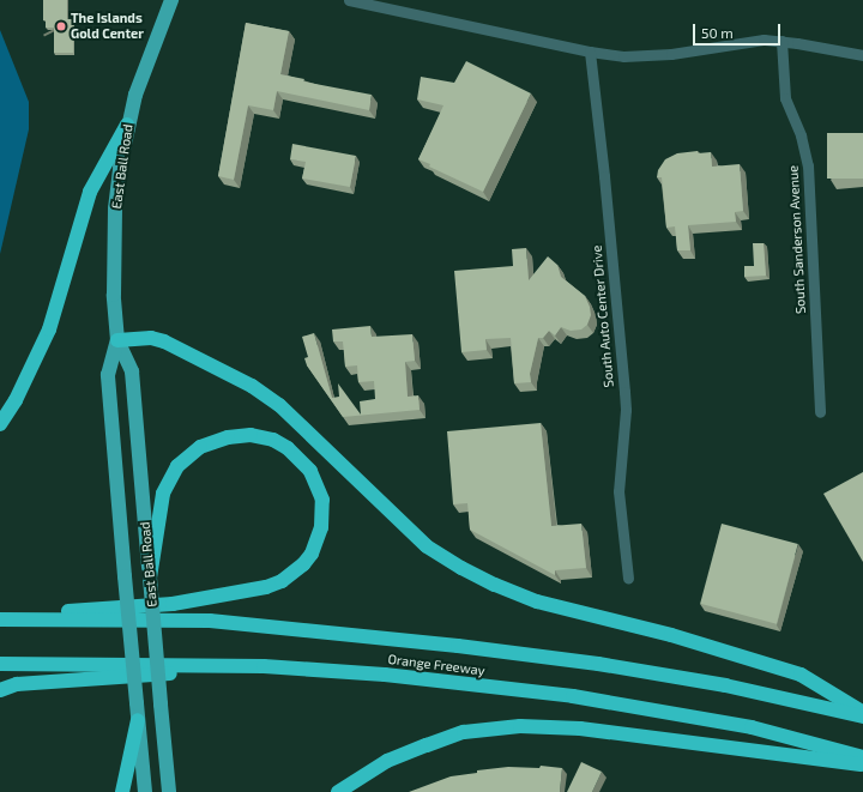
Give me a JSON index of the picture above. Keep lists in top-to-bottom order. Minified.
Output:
{"streets":{"highway":["Orange Freeway"],"main road":["East Ball Road"],"street":["South Sanderson Avenue","South Auto Center Drive"]},"places":["The Islands Gold Center"],"scale_bar":"50 m"}
